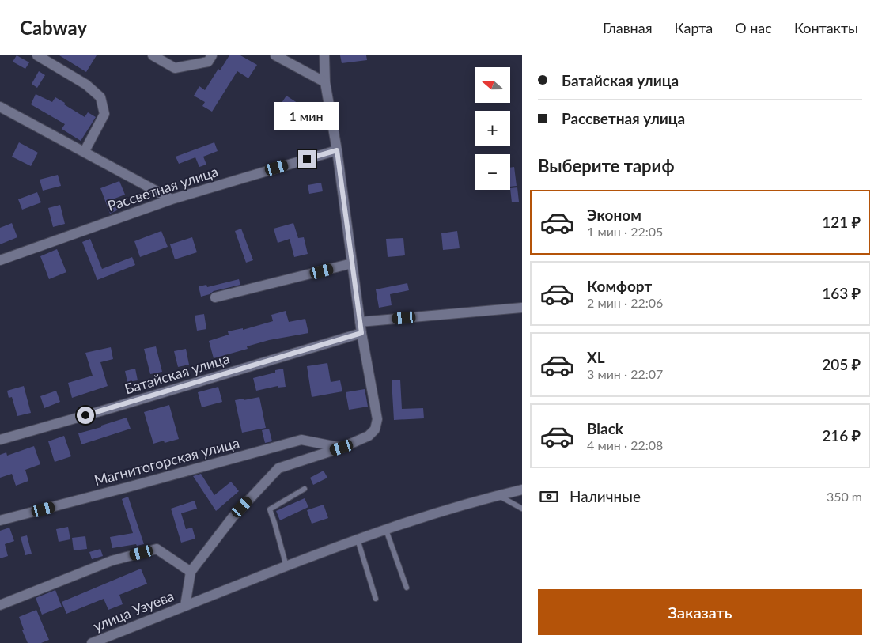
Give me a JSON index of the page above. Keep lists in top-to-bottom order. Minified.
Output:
{"streets":{"street":["Рассветная улица","Батайская улица","Магнитогорская улица","улица Узуева"]},"north":"left","page":{"header":"Cabway","nav":["Главная","Карта","О нас","Контакты"],"banner":["Батайская улица","Рассветная улица"],"map_buttons":["+","−"],"bubble":"1 мин","heading":"Выберите тариф","list":[{"name":"Эконом","note":"1 мин · 22:05","value":"121 ₽"},{"name":"Комфорт","note":"2 мин · 22:06","value":"163 ₽"},{"name":"XL","note":"3 мин · 22:07","value":"205 ₽"},{"name":"Black","note":"4 мин · 22:08","value":"216 ₽"}],"pay":["Наличные","350 m"],"buttons":"Заказать"}}
